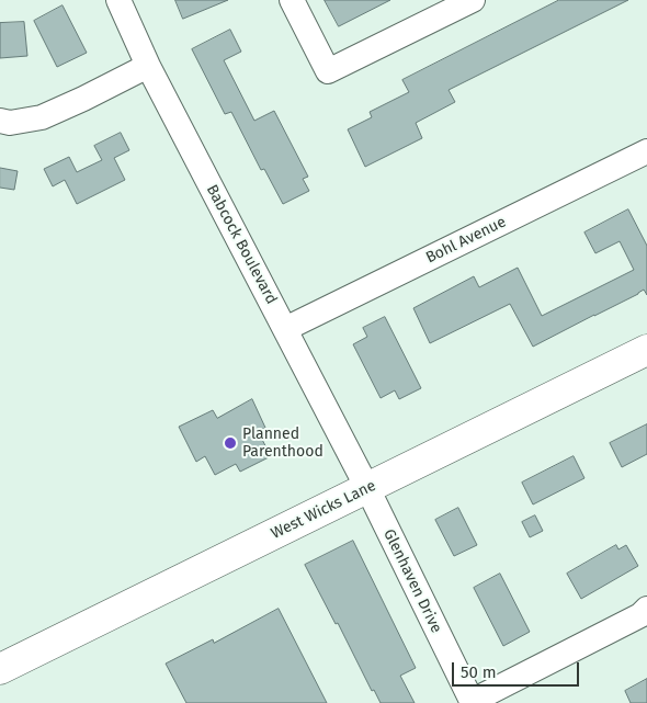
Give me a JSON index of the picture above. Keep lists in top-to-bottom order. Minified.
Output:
{"streets":{"main road":["West Wicks Lane"],"street":["Bohl Avenue","Babcock Boulevard","Glenhaven Drive"]},"crossings":[["Bohl Avenue","Babcock Boulevard"],["Babcock Boulevard","West Wicks Lane"],["Babcock Boulevard","Glenhaven Drive"],["West Wicks Lane","Glenhaven Drive"]],"places":["Planned Parenthood"],"scale_bar":"50 m"}
